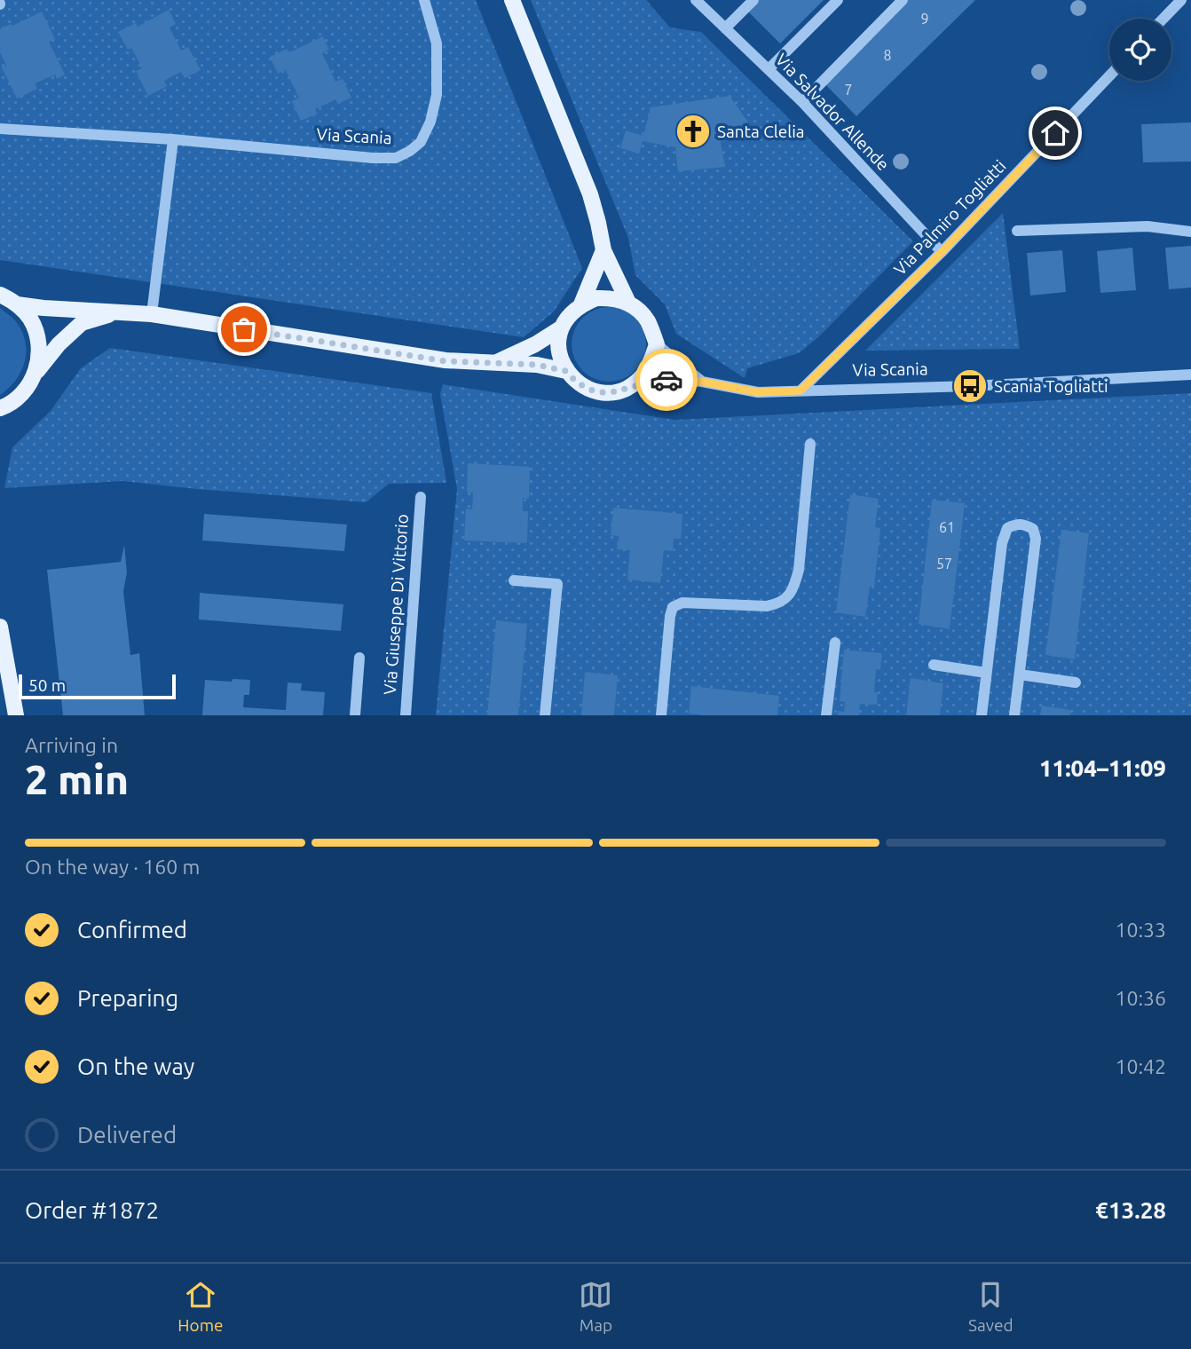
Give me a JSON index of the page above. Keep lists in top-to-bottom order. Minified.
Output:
{"streets":{"main road":["Via Scania"],"street":["Via Salvador Allende","Via Palmiro Togliatti","Via Giuseppe Di Vittorio"]},"crossings":[["Via Salvador Allende","Via Palmiro Togliatti"],["Via Scania","Via Palmiro Togliatti"]],"places":{"church":["Santa Clelia"],"bus stop":["Scania Togliatti"]},"house_numbers":["9","8","7","61","57"],"scale_bar":"50 m","page":{"scale":"50 m","heading":["2 min","Arriving in","11:04–11:09"],"panel":["Order #1872","€13.28"],"bar":"On the way · 160 m","list":[["Confirmed","10:33"],["Preparing","10:36"],["On the way","10:42"],"Delivered"],"tabs":["Home","Map","Saved"]}}
